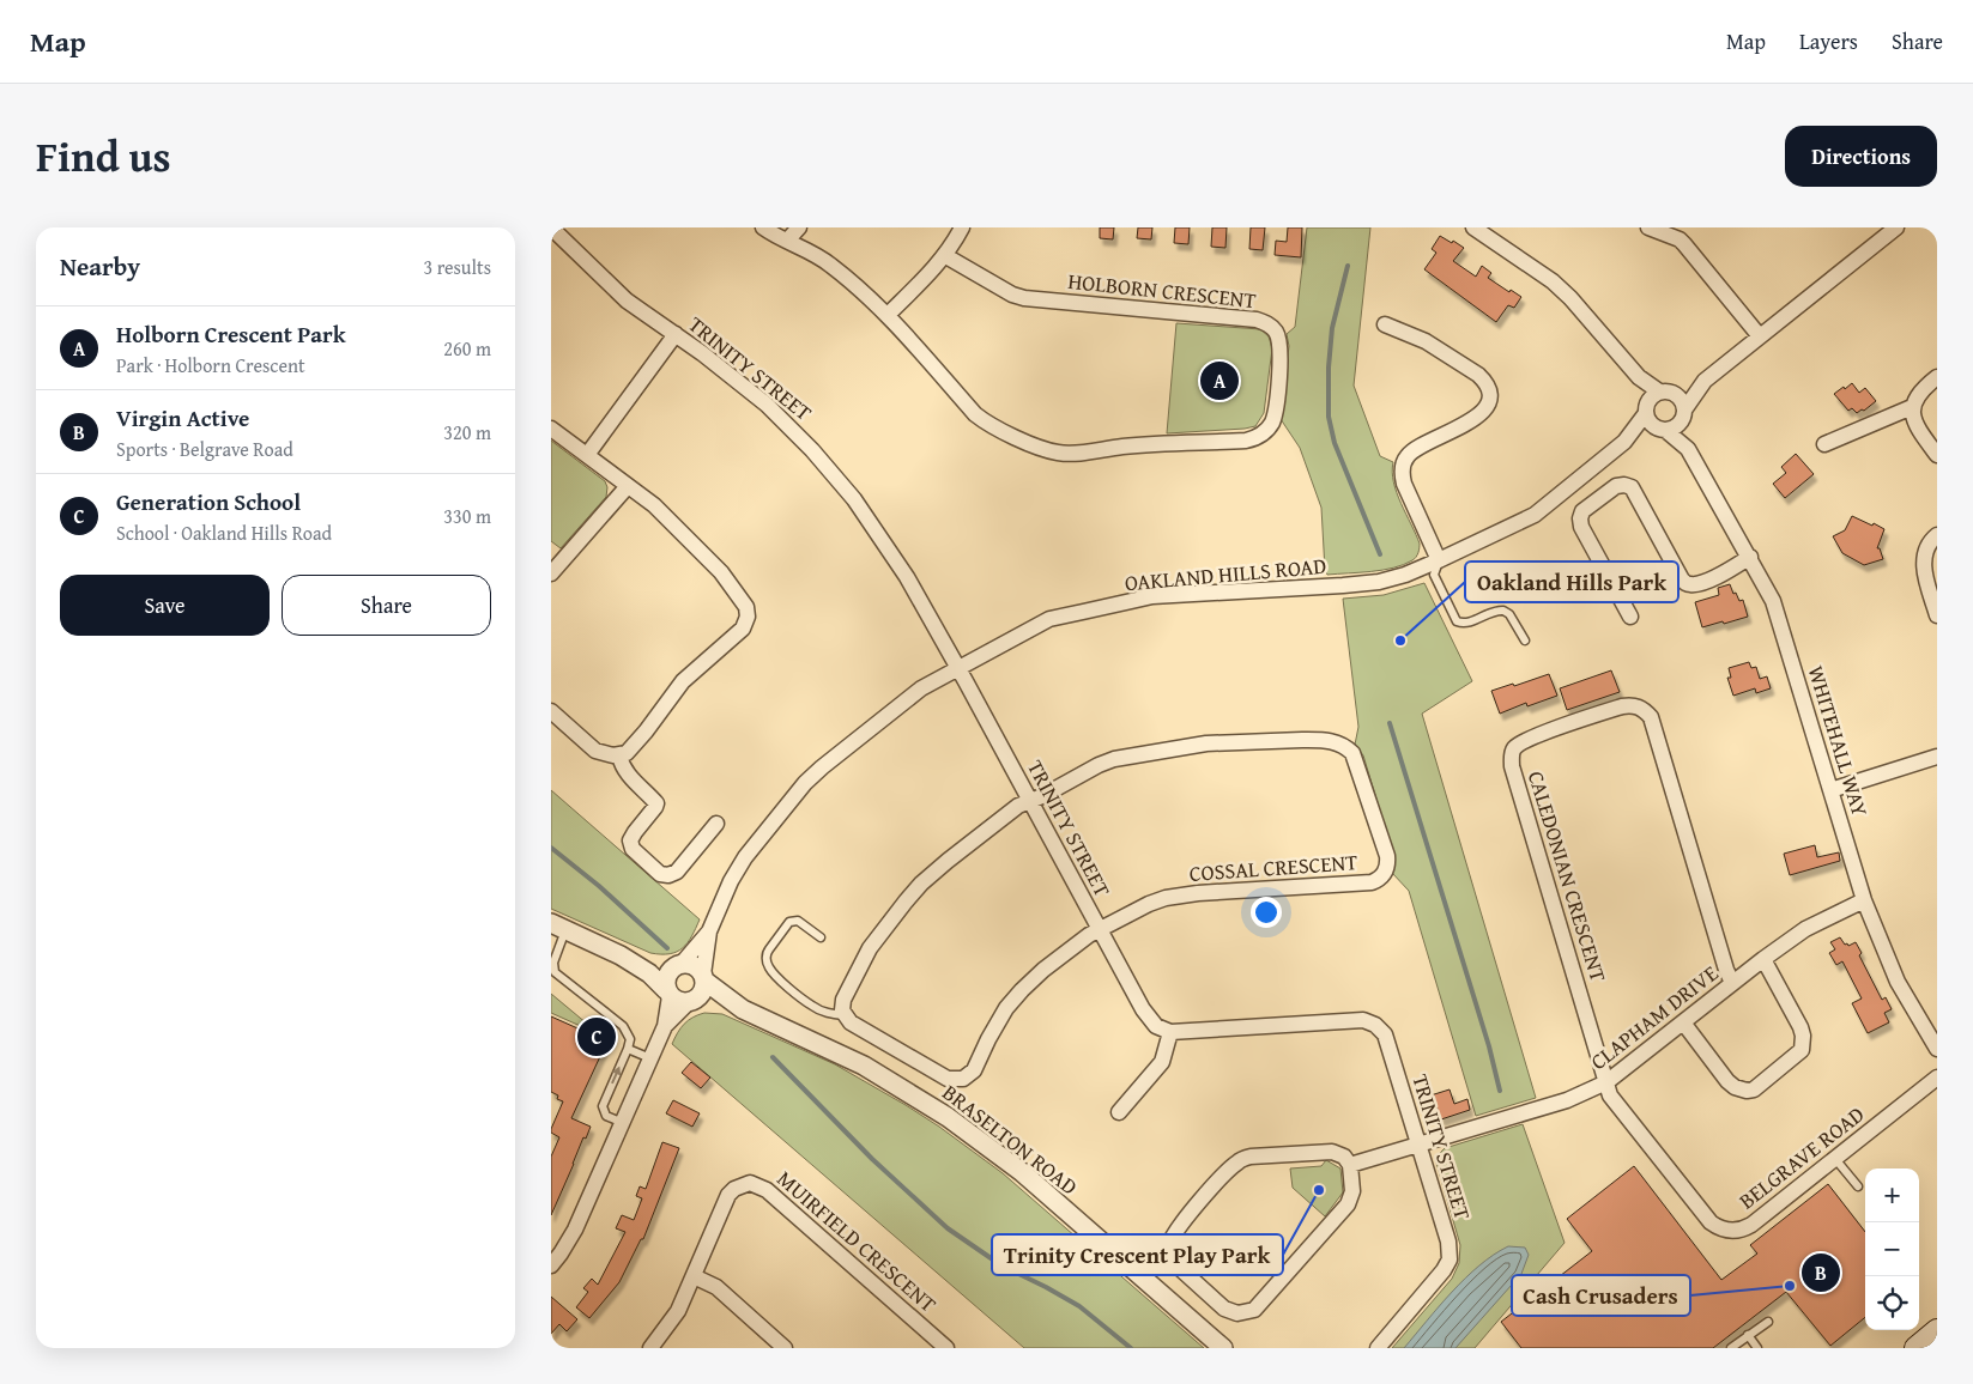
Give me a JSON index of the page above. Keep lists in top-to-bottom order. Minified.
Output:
{"streets":{"street":["HOLBORN CRESCENT","TRINITY STREET","OAKLAND HILLS ROAD","WHITEHALL WAY","COSSAL CRESCENT","CALEDONIAN CRESCENT","CLAPHAM DRIVE","BRASELTON ROAD","BELGRAVE ROAD","MUIRFIELD CRESCENT"]},"crossings":[["TRINITY STREET","OAKLAND HILLS ROAD"],["TRINITY STREET","COSSAL CRESCENT"],["TRINITY STREET","CLAPHAM DRIVE"],["OAKLAND HILLS ROAD","WHITEHALL WAY"],["OAKLAND HILLS ROAD","BRASELTON ROAD"],["WHITEHALL WAY","CLAPHAM DRIVE"],["CALEDONIAN CRESCENT","CLAPHAM DRIVE"],["CALEDONIAN CRESCENT","BELGRAVE ROAD"],["CLAPHAM DRIVE","BELGRAVE ROAD"]],"places":["Oakland Hills Park","Trinity Crescent Play Park","Cash Crusaders"],"page":{"header":"Map","nav":["Map","Layers","Share"],"title":"Find us","buttons":["Directions",["Save","Share"]],"heading":["Nearby","3 results"],"list":[{"mark":"A","name":"Holborn Crescent Park","note":"Park · Holborn Crescent","value":"260 m"},{"mark":"B","name":"Virgin Active","note":"Sports · Belgrave Road","value":"320 m"},{"mark":"C","name":"Generation School","note":"School · Oakland Hills Road","value":"330 m"}],"pins":["A","C","B"],"map_buttons":["+","−"]}}
